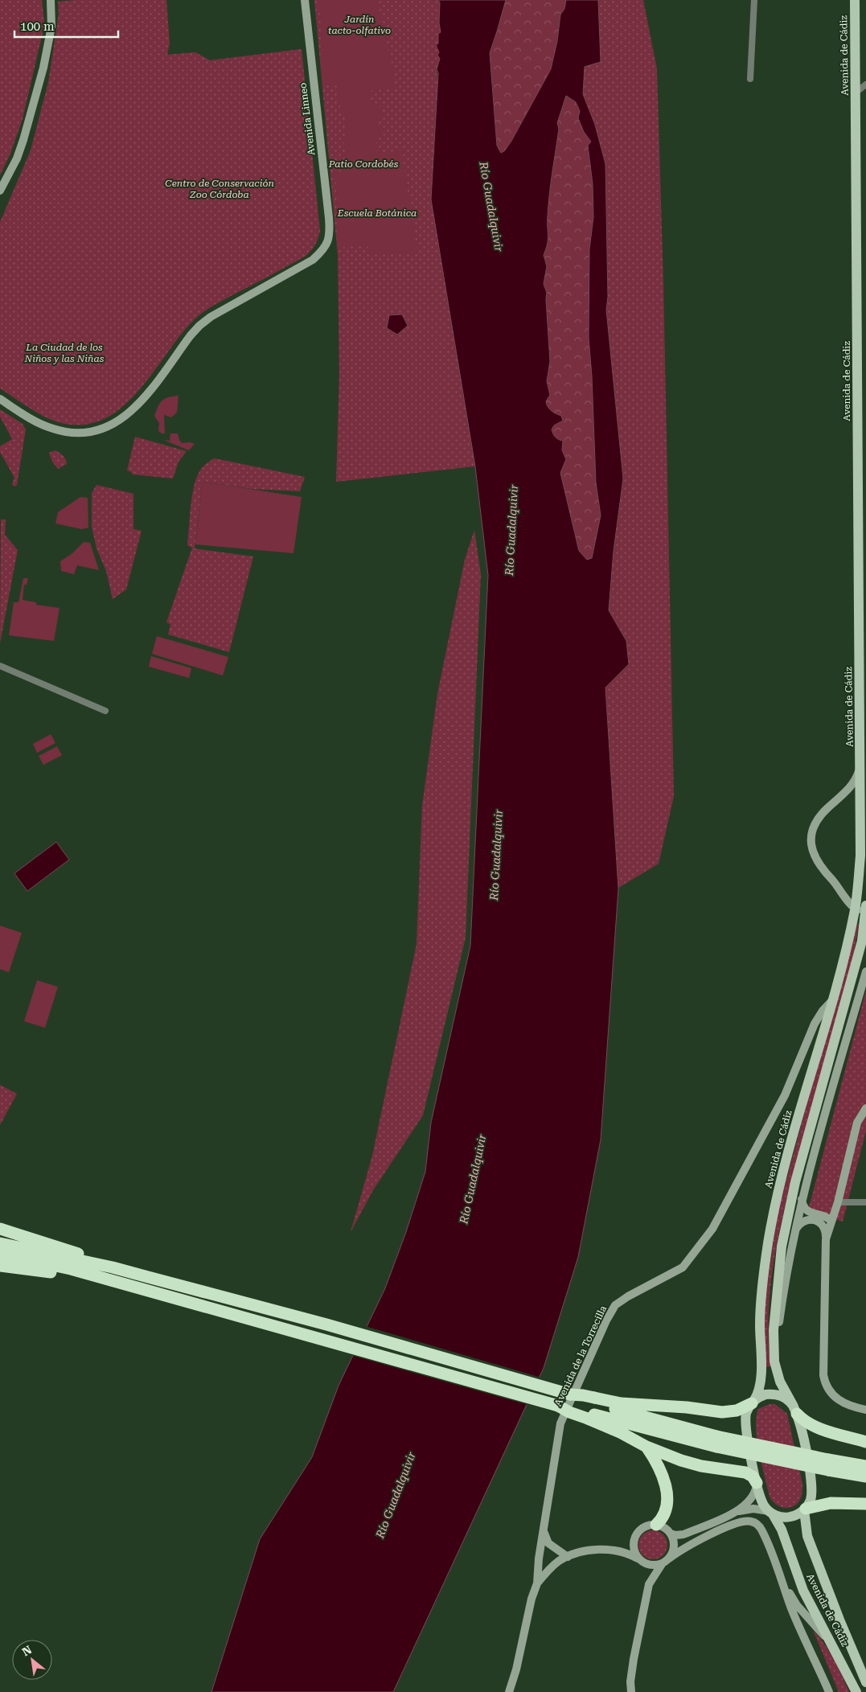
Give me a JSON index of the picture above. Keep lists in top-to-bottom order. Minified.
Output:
{"streets":{"main road":["Avenida de Cádiz"],"street":["Avenida Linneo","Avenida de la Torrecilla"]},"crossings":[["Avenida de Cádiz","Avenida de la Torrecilla"]],"water":["Río Guadalquivir"],"parks":["Jardín tacto-olfativo","Patio Cordobés","Centro de Conservación Zoo Córdoba","Escuela Botánica","La Ciudad de los Niños y las Niñas"],"scale_bar":"100 m","north":"top left"}
